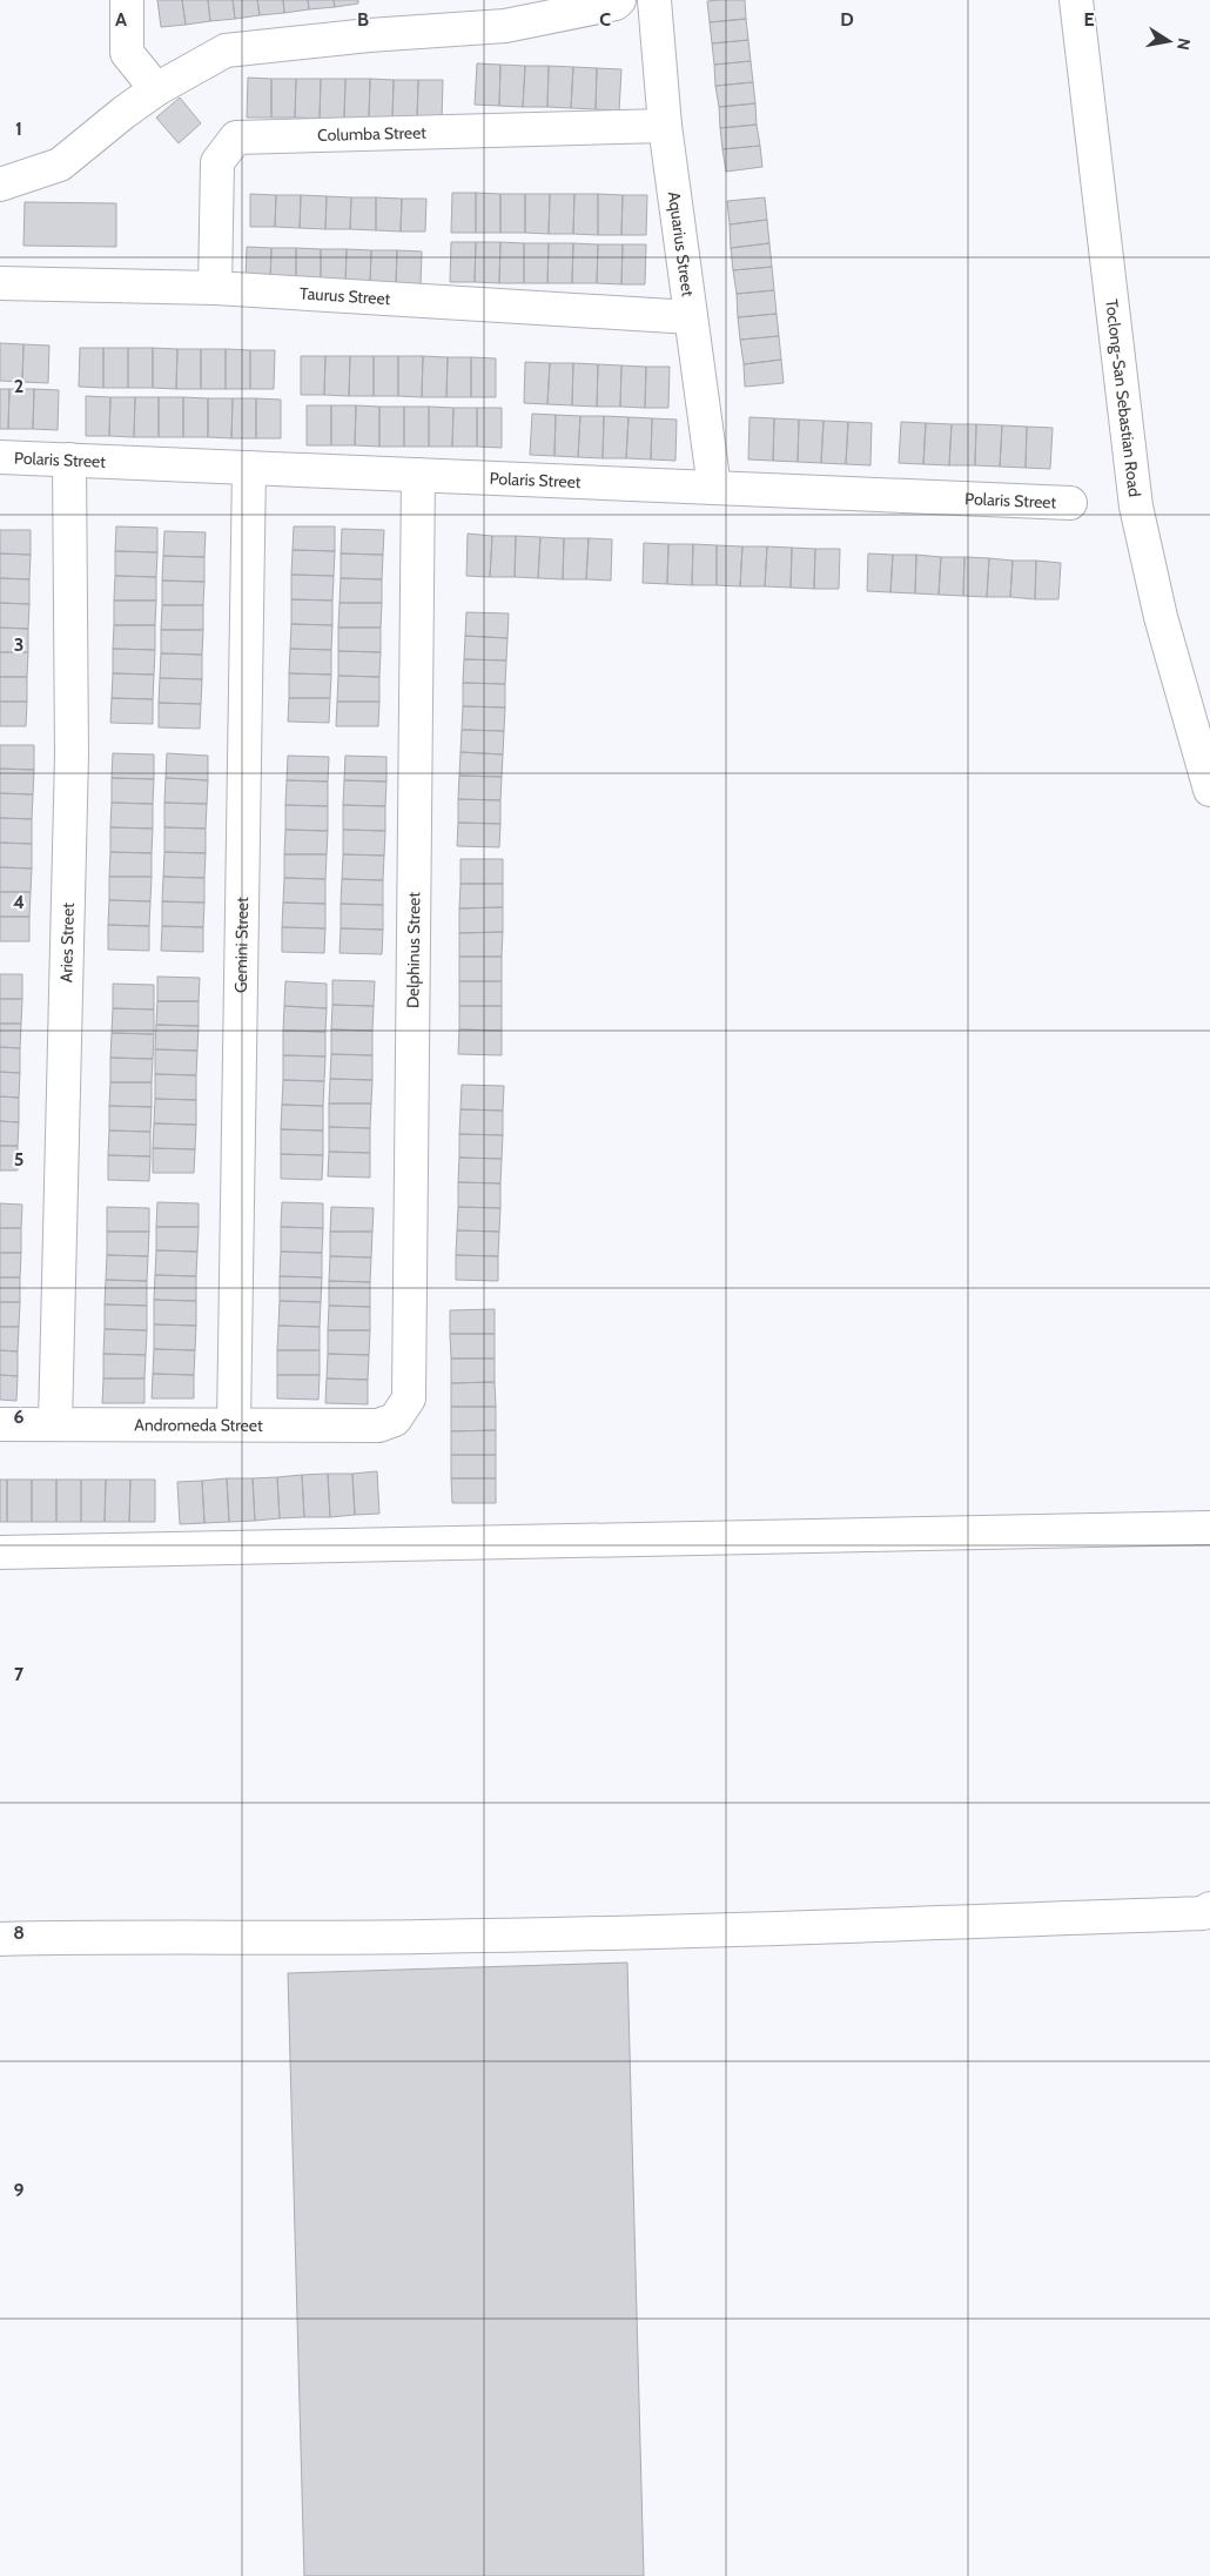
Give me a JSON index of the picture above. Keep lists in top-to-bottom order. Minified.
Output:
{"streets":{"street":["Columba Street","Aquarius Street","Taurus Street","Toclong-San Sebastian Road","Polaris Street","Aries Street","Gemini Street","Delphinus Street","Andromeda Street"]},"crossings":[["Columba Street","Aquarius Street"],["Columba Street","Taurus Street"],["Aquarius Street","Taurus Street"],["Aquarius Street","Polaris Street"],["Polaris Street","Aries Street"],["Polaris Street","Gemini Street"],["Polaris Street","Delphinus Street"],["Aries Street","Andromeda Street"],["Gemini Street","Andromeda Street"],["Delphinus Street","Andromeda Street"]],"north":"right","grid":{"columns":["A","B","C","D","E"],"rows":["1","2","3","4","5","6","7","8","9"]}}
